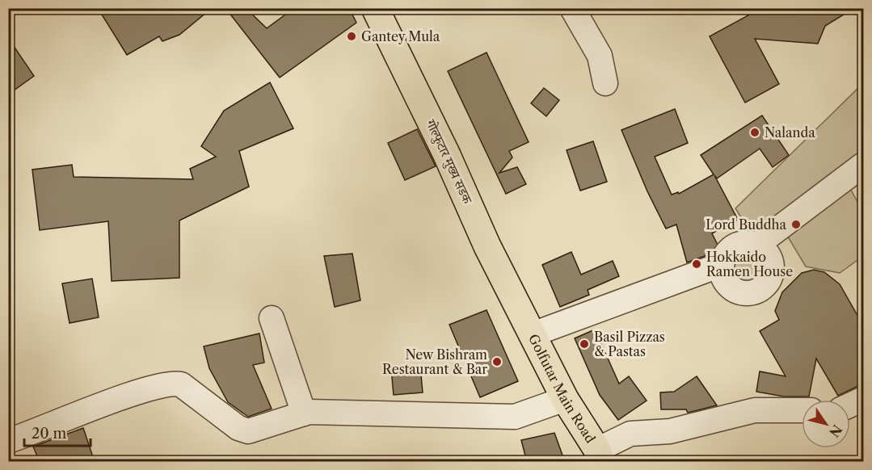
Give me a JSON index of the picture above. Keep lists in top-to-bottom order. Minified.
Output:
{"streets":{"main road":["गोल्फुटार मुख्य सडक","Golfutar Main Road"]},"crossings":[["गोल्फुटार मुख्य सडक","Golfutar Main Road"]],"places":["Gantey Mula","Nalanda","Lord Buddha","Hokkaido Ramen House","Basil Pizzas & Pastas","New Bishram Restaurant & Bar"],"scale_bar":"20 m","north":"bottom right"}
